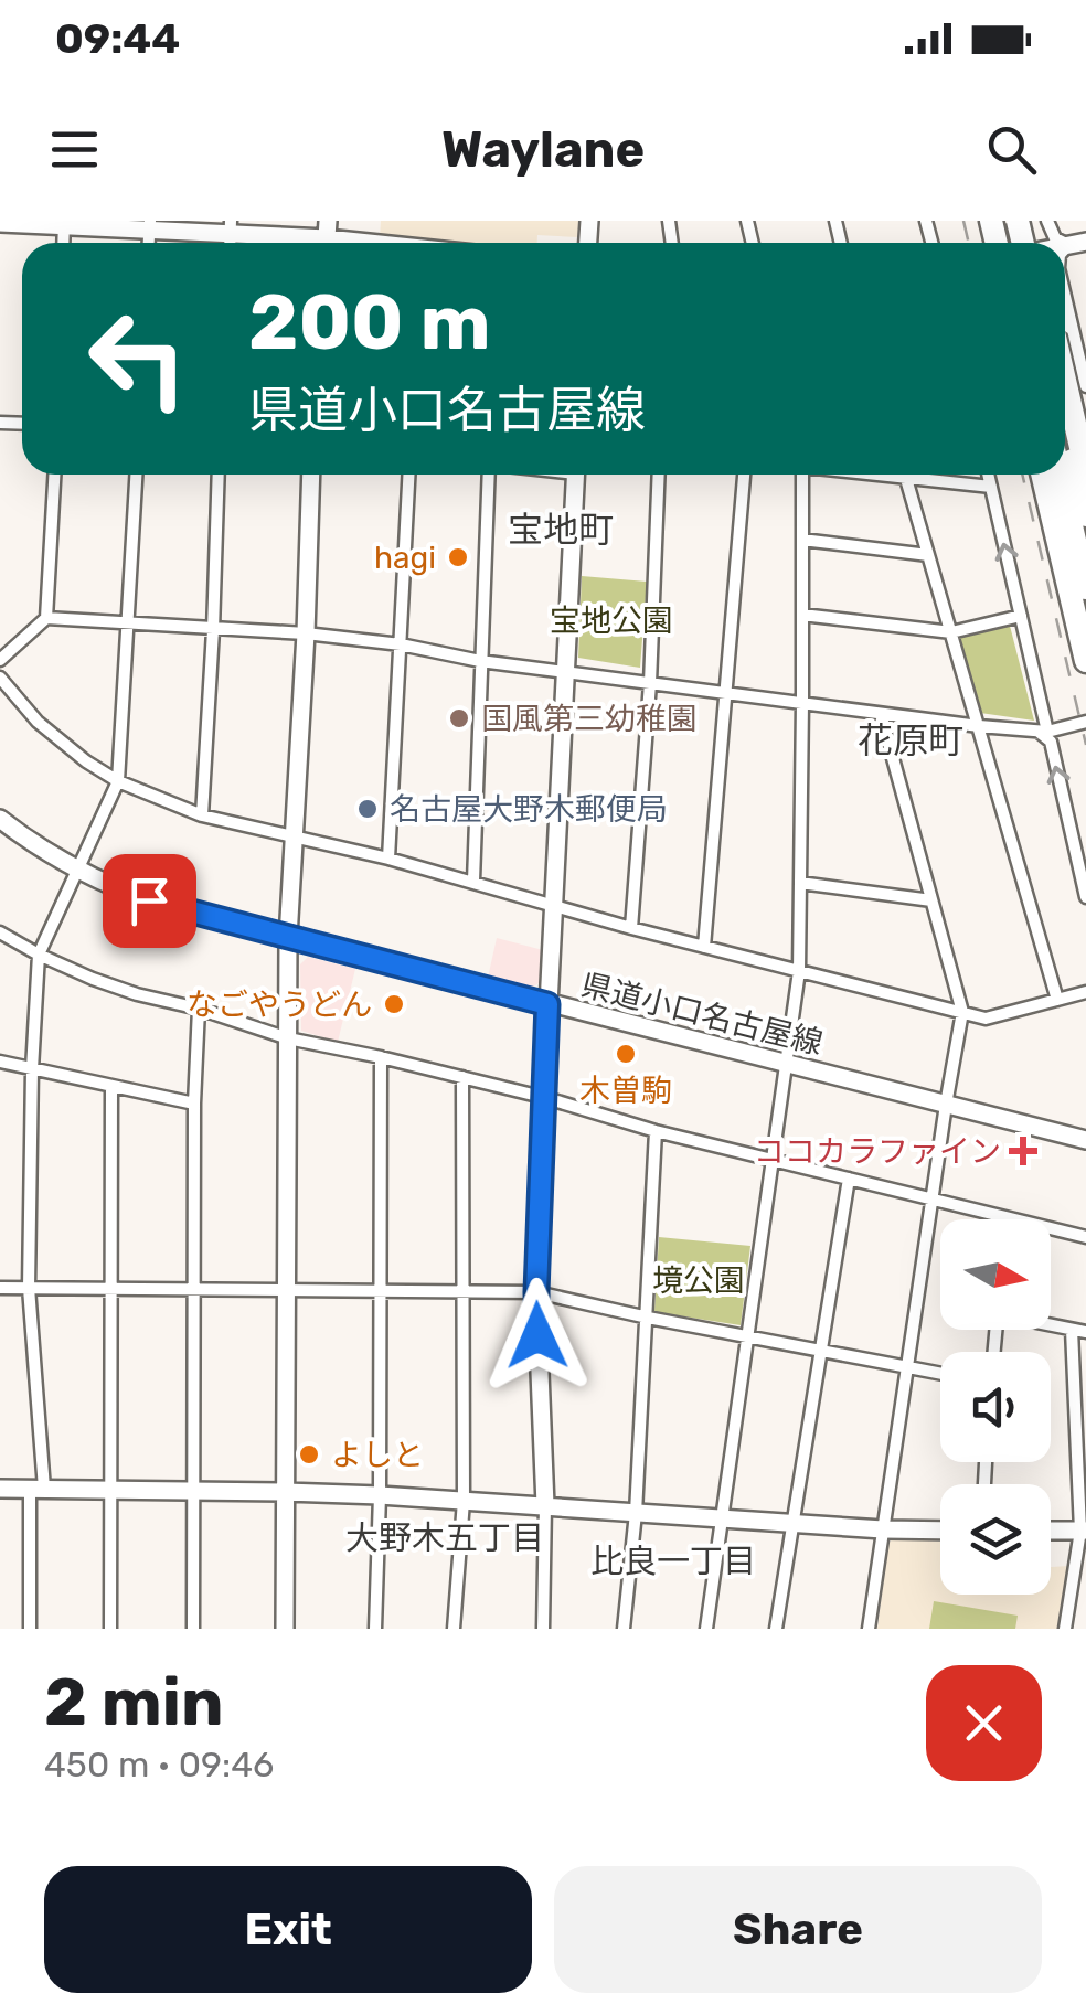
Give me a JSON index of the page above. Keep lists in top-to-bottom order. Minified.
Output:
{"streets":{"street":["県道小口名古屋線"]},"districts":["宝地町","花原町","大野木五丁目","比良一丁目"],"parks":["宝地公園","境公園"],"places":{"other":["hagi","国風第三幼稚園","名古屋大野木郵便局","なごやうどん","木曽駒","よしと"],"health":["ココカラファイン"]},"north":"right","page":{"status":"09:44","header":"Waylane","turn":["200 m","県道小口名古屋線"],"heading":["2 min","450 m · 09:46"],"buttons":["Exit","Share"]}}
